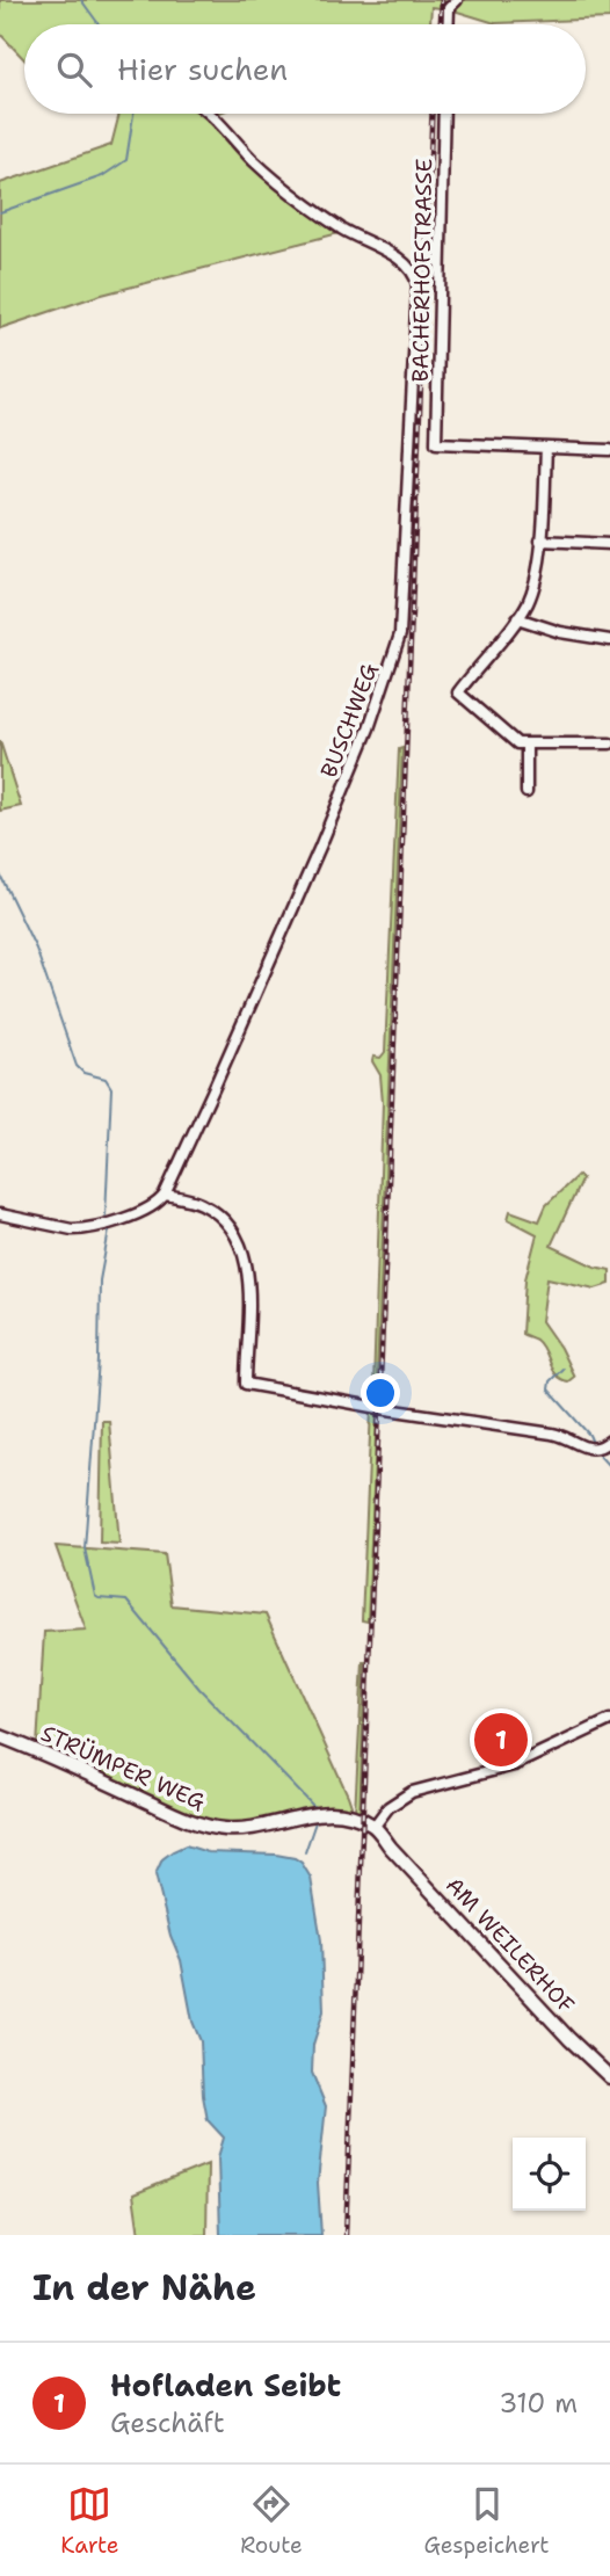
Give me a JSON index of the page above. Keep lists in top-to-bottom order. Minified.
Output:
{"streets":{"street":["BACHERHOFSTRASSE","BUSCHWEG","STRÜMPER WEG","AM WEILERHOF"]},"crossings":[["STRÜMPER WEG","AM WEILERHOF"]],"page":{"search":"Hier suchen","pins":"1","heading":"In der Nähe","list":[{"mark":"1","name":"Hofladen Seibt","note":"Geschäft","value":"310 m"}],"nav":["Karte","Route","Gespeichert"]}}
